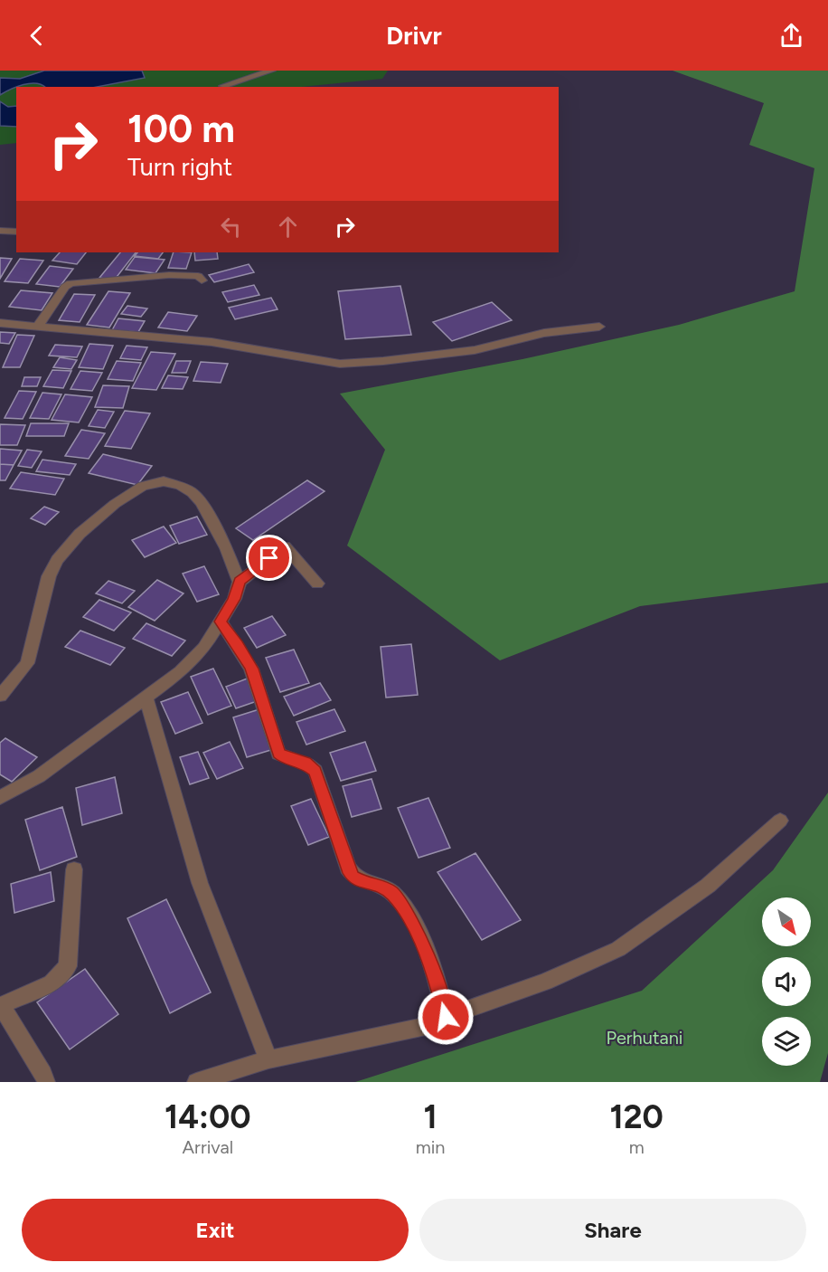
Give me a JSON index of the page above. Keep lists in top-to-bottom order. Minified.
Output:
{"parks":["Perhutani"],"north":"bottom right","page":{"header":"Drivr","turn":["100 m","Turn right"],"eta":["14:00","Arrival","1","min","120","m"],"buttons":["Exit","Share"]}}
